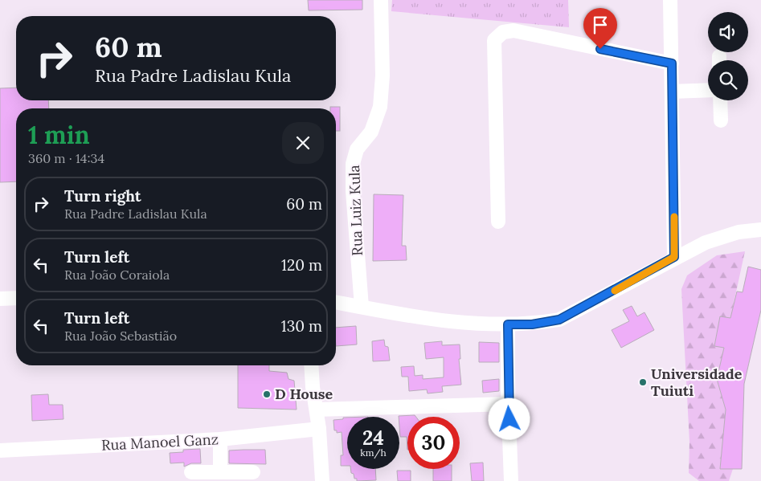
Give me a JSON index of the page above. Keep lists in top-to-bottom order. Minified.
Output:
{"streets":{"street":["Rua Luiz Kula","Rua Manoel Ganz"]},"places":["Universidade Tuiuti","D House"],"page":{"turn":["60 m","Rua Padre Ladislau Kula"],"heading":["1 min","360 m · 14:34"],"list":[{"name":"Turn right","note":"Rua Padre Ladislau Kula","value":"60 m"},{"name":"Turn left","note":"Rua João Coraiola","value":"120 m"},{"name":"Turn left","note":"Rua João Sebastião","value":"130 m"}],"speed":"24 km/h","limit":"30"}}
